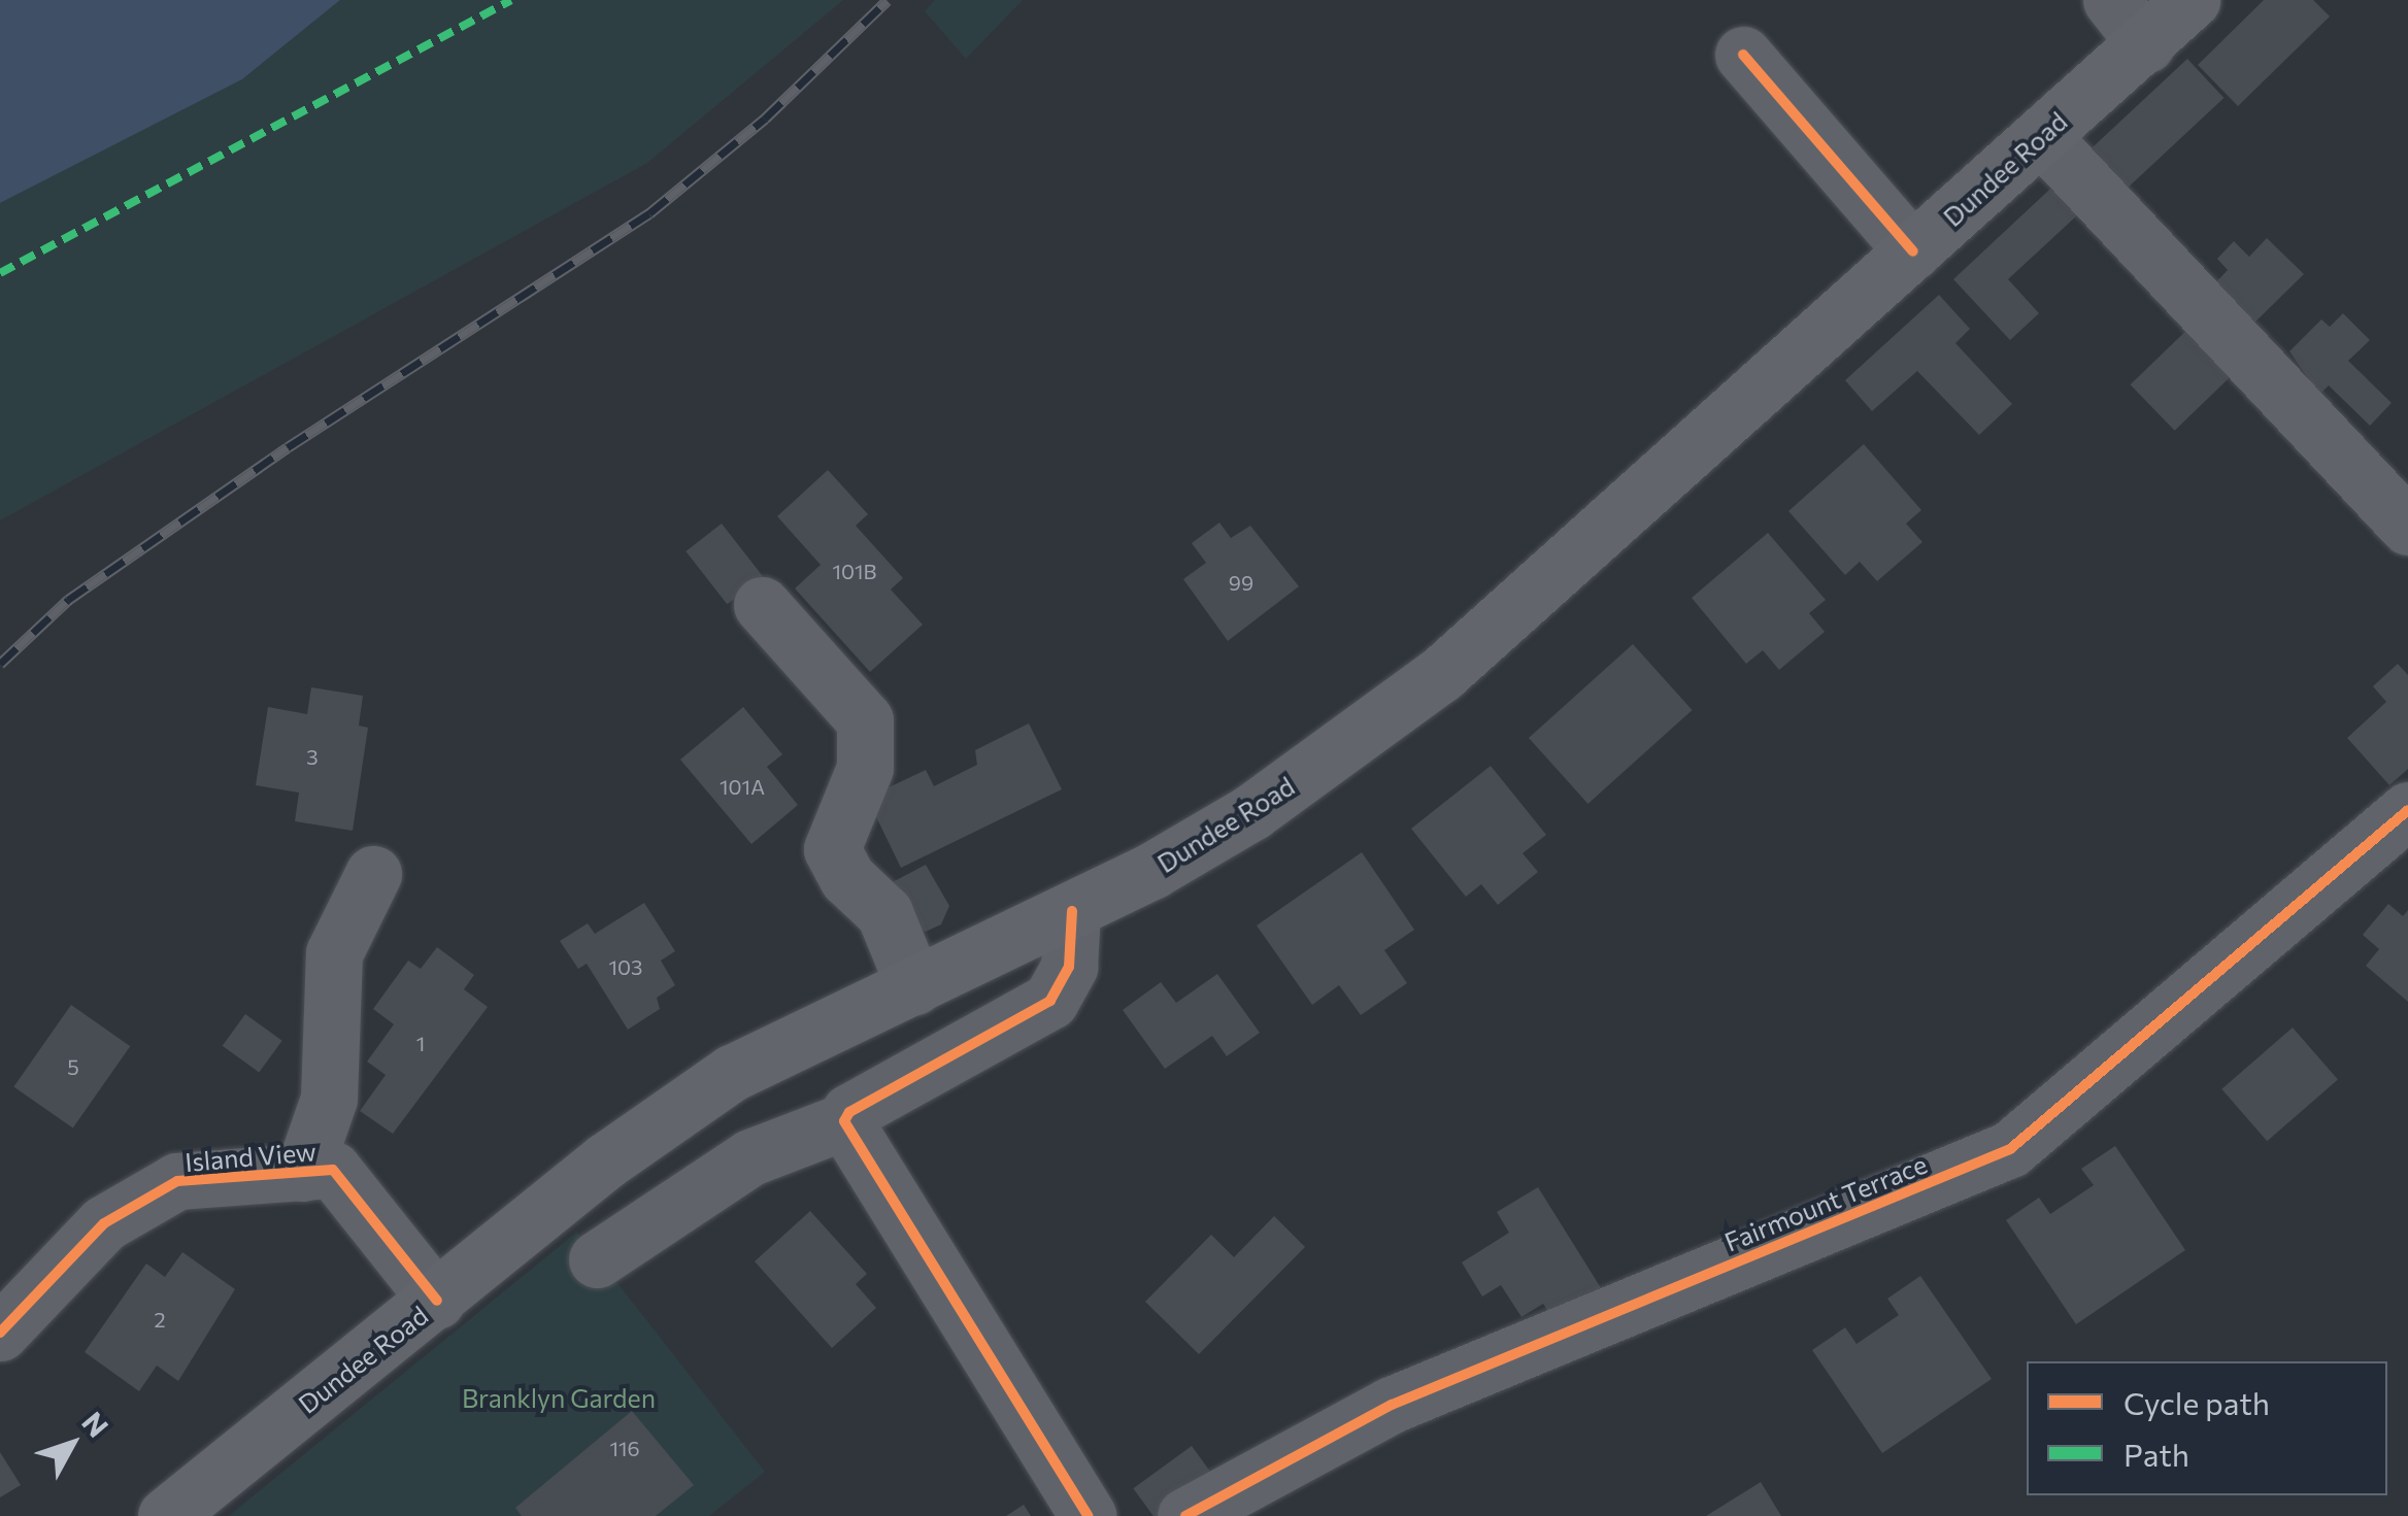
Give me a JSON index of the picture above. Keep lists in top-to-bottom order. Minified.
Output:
{"streets":{"main road":["Dundee Road"],"street":["Island View","Fairmount Terrace"]},"crossings":[["Dundee Road","Island View"]],"parks":["Branklyn Garden"],"house_numbers":["101B","99","3","101A","103","1","5","2","116"],"legend":["Cycle path","Path"],"north":"top right"}
